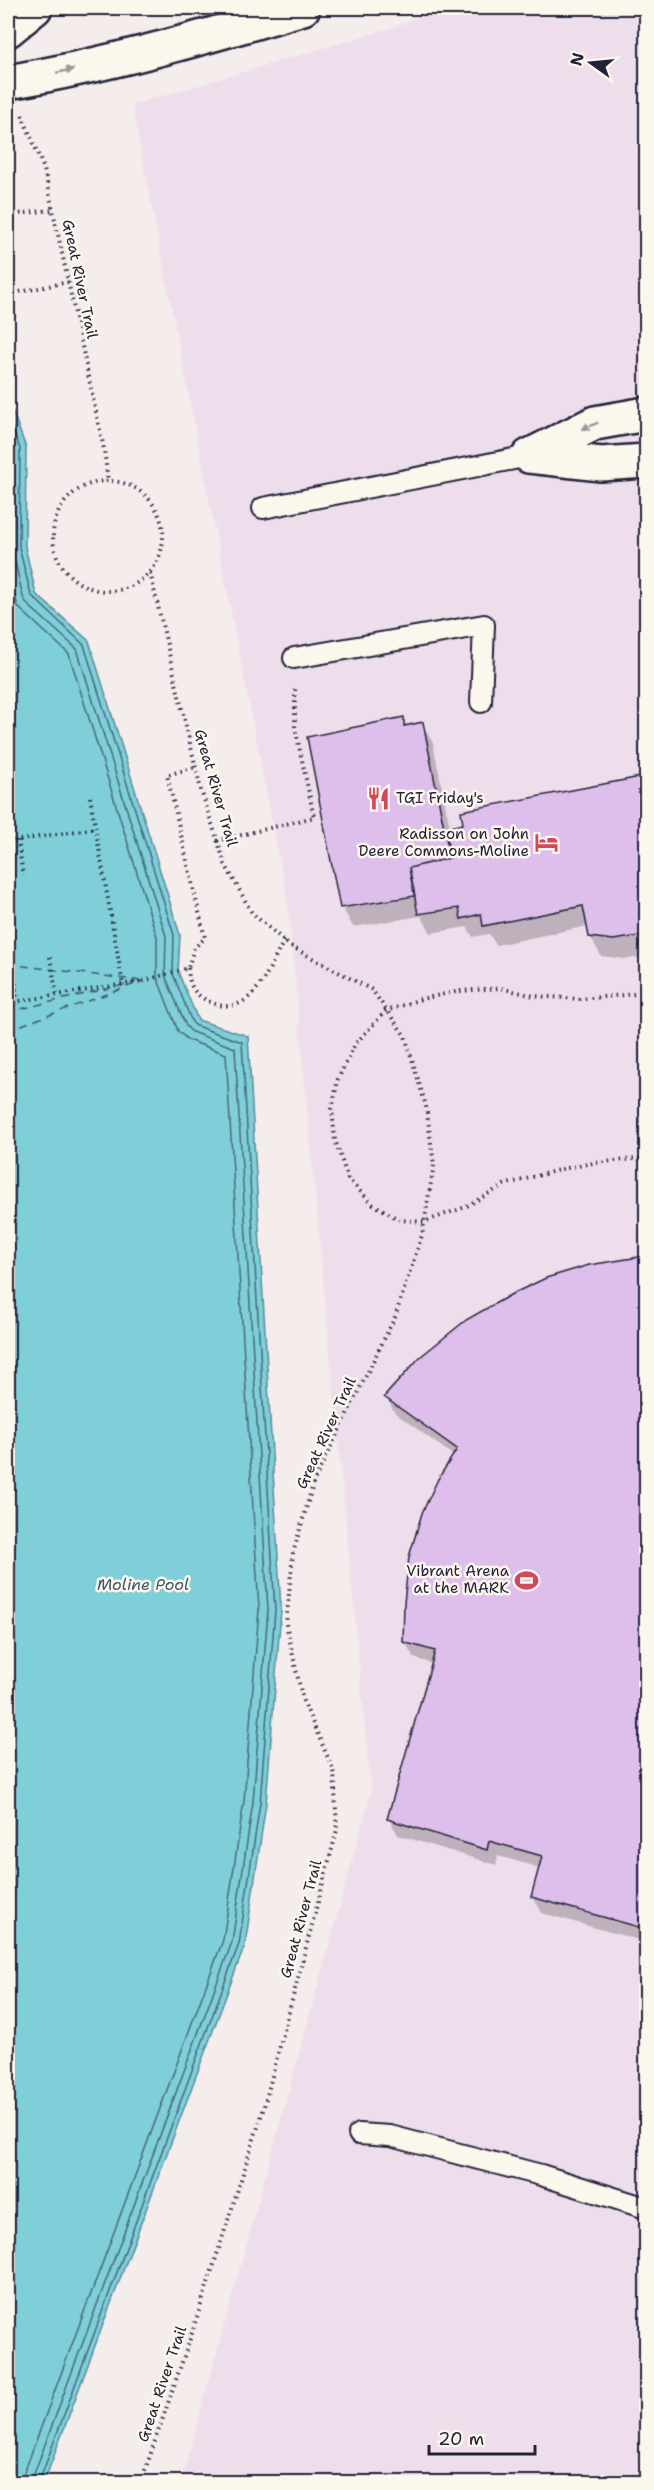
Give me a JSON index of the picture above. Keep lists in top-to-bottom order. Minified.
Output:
{"streets":{"path":["Great River Trail"]},"water":["Moline Pool"],"places":{"restaurant":["TGI Friday's"],"hotel":["Radisson on John Deere Commons-Moline"],"sports":["Vibrant Arena at the MARK"]},"scale_bar":"20 m","north":"left"}
